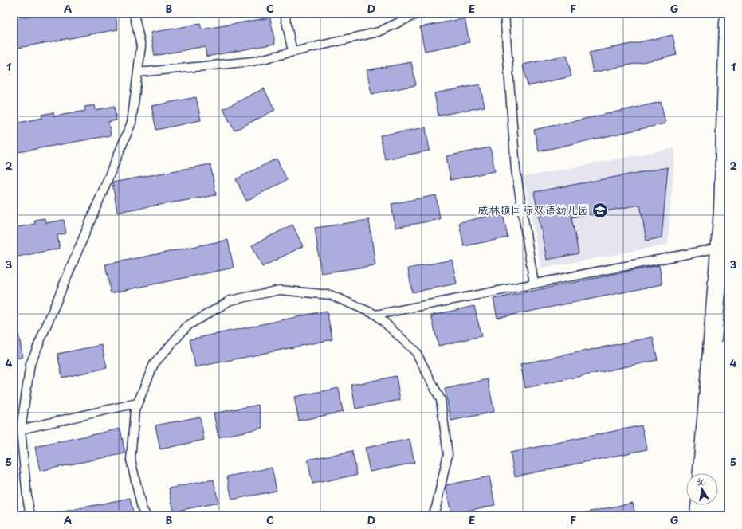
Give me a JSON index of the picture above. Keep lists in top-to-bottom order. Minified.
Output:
{"places":{"school or university":["威林顿国际双语幼儿园"]},"north":"top","grid":{"columns":["A","B","C","D","E","F","G"],"rows":["1","2","3","4","5"]}}
